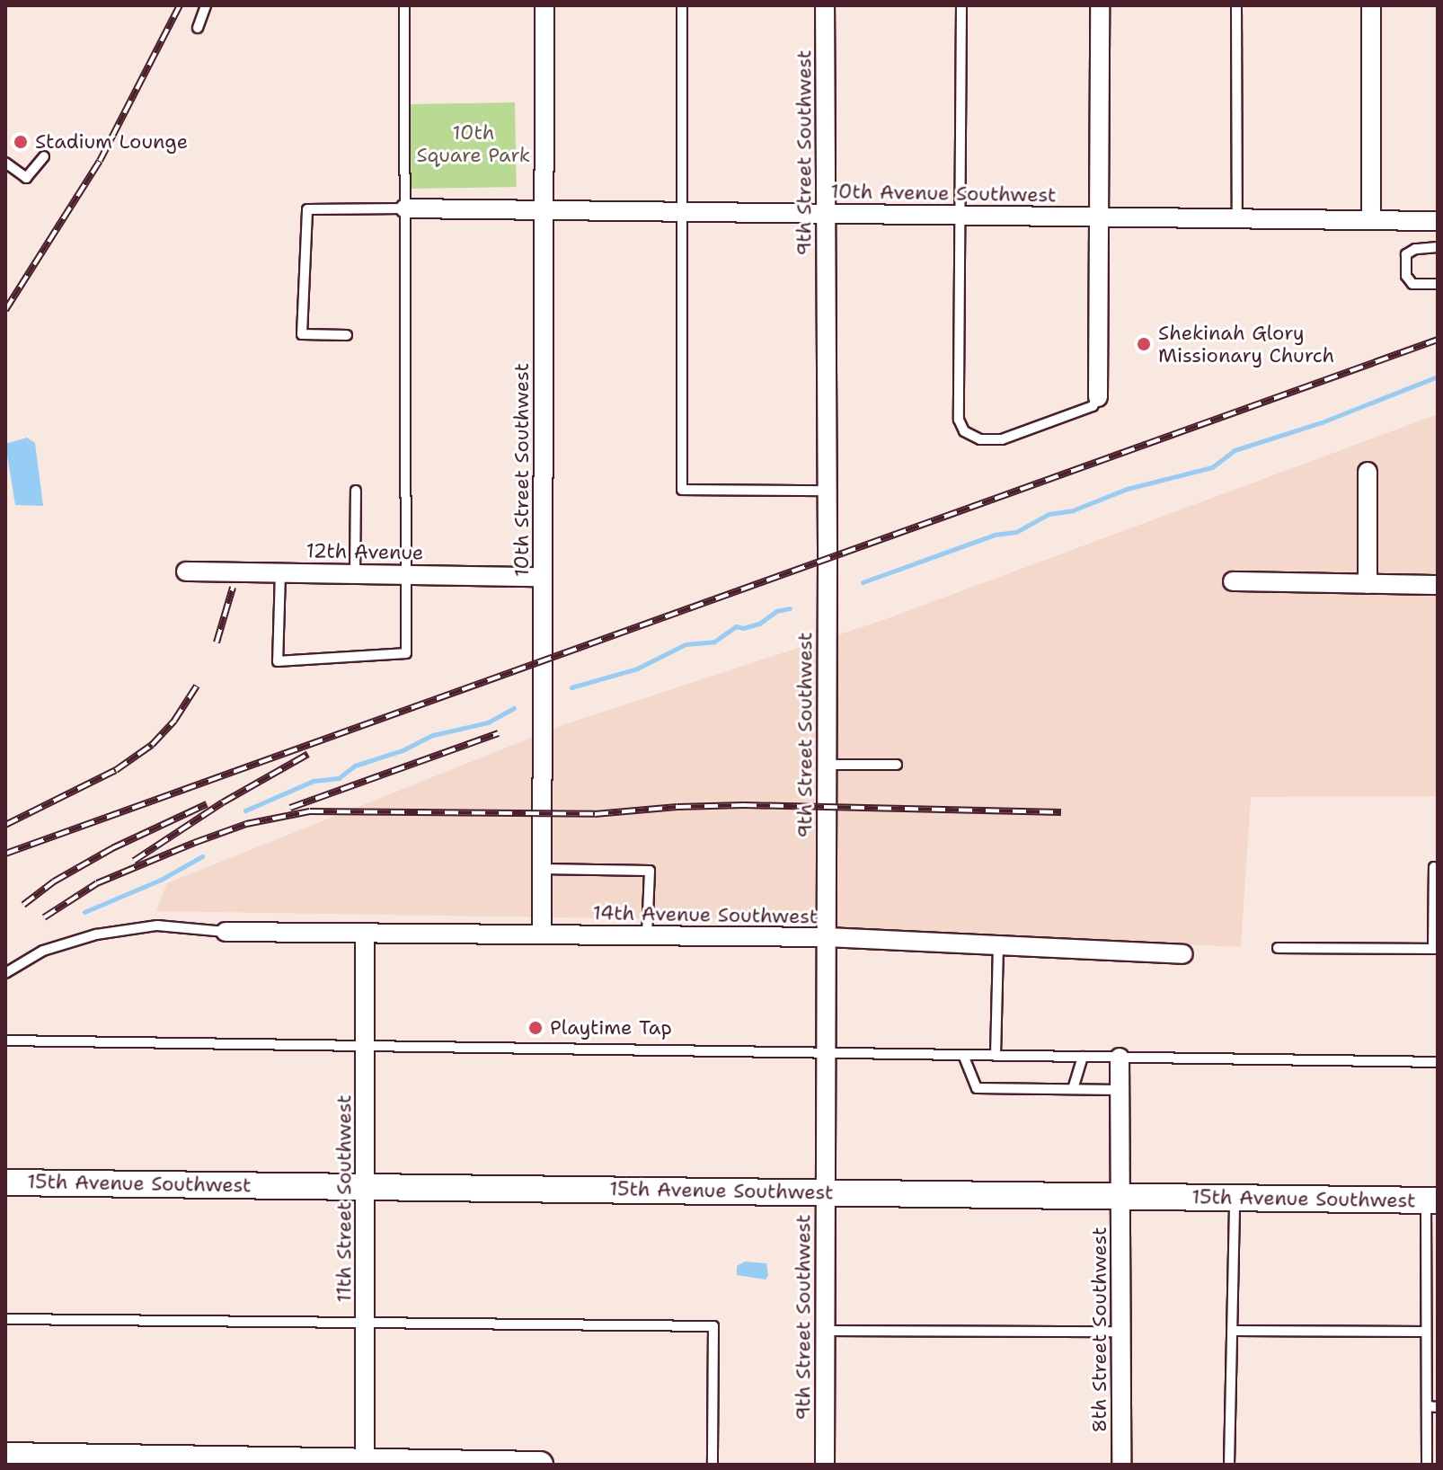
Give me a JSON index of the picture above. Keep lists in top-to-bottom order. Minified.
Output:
{"streets":{"main road":["15th Avenue Southwest"],"street":["9th Street Southwest","10th Avenue Southwest","10th Street Southwest","12th Avenue","14th Avenue Southwest","11th Street Southwest","8th Street Southwest"]},"crossings":[["9th Street Southwest","10th Avenue Southwest"],["9th Street Southwest","14th Avenue Southwest"],["9th Street Southwest","15th Avenue Southwest"],["10th Avenue Southwest","10th Street Southwest"],["10th Street Southwest","12th Avenue"],["10th Street Southwest","14th Avenue Southwest"],["14th Avenue Southwest","11th Street Southwest"],["15th Avenue Southwest","11th Street Southwest"],["15th Avenue Southwest","8th Street Southwest"]],"parks":["10th Square Park"],"places":["Stadium Lounge","Shekinah Glory Missionary Church","Playtime Tap"]}
